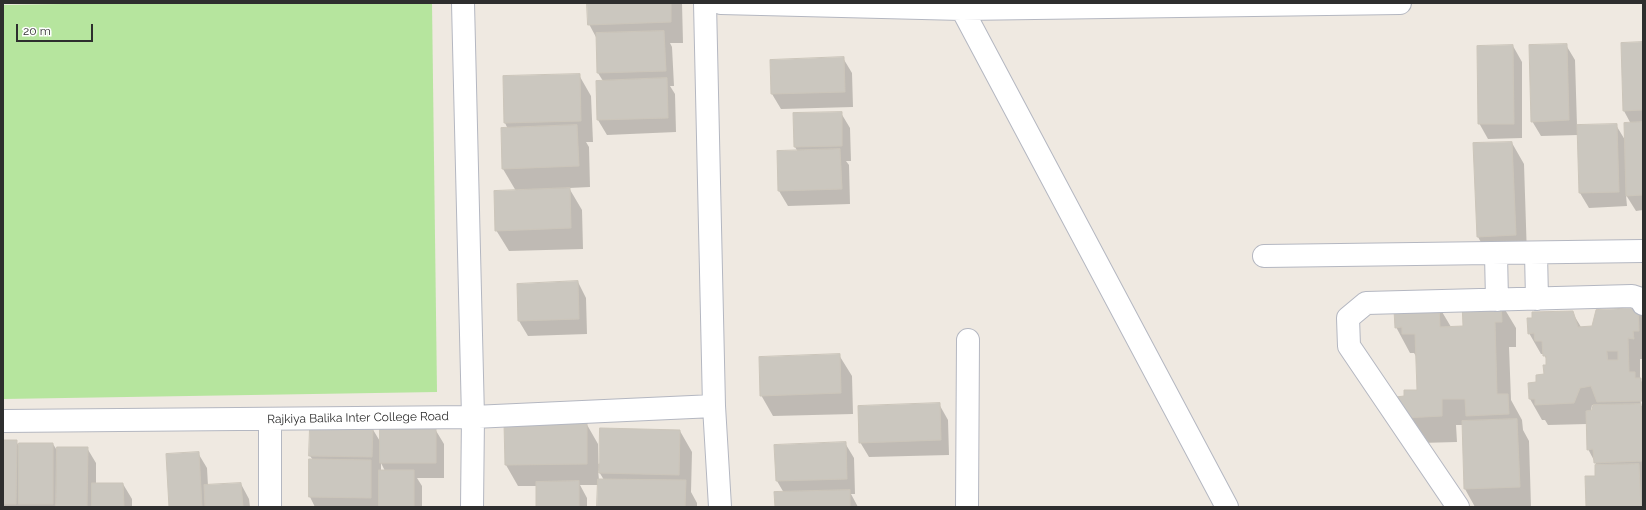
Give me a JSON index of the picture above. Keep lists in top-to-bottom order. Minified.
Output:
{"streets":{"street":["Rajkiya Balika Inter College Road"]},"scale_bar":"20 m"}
